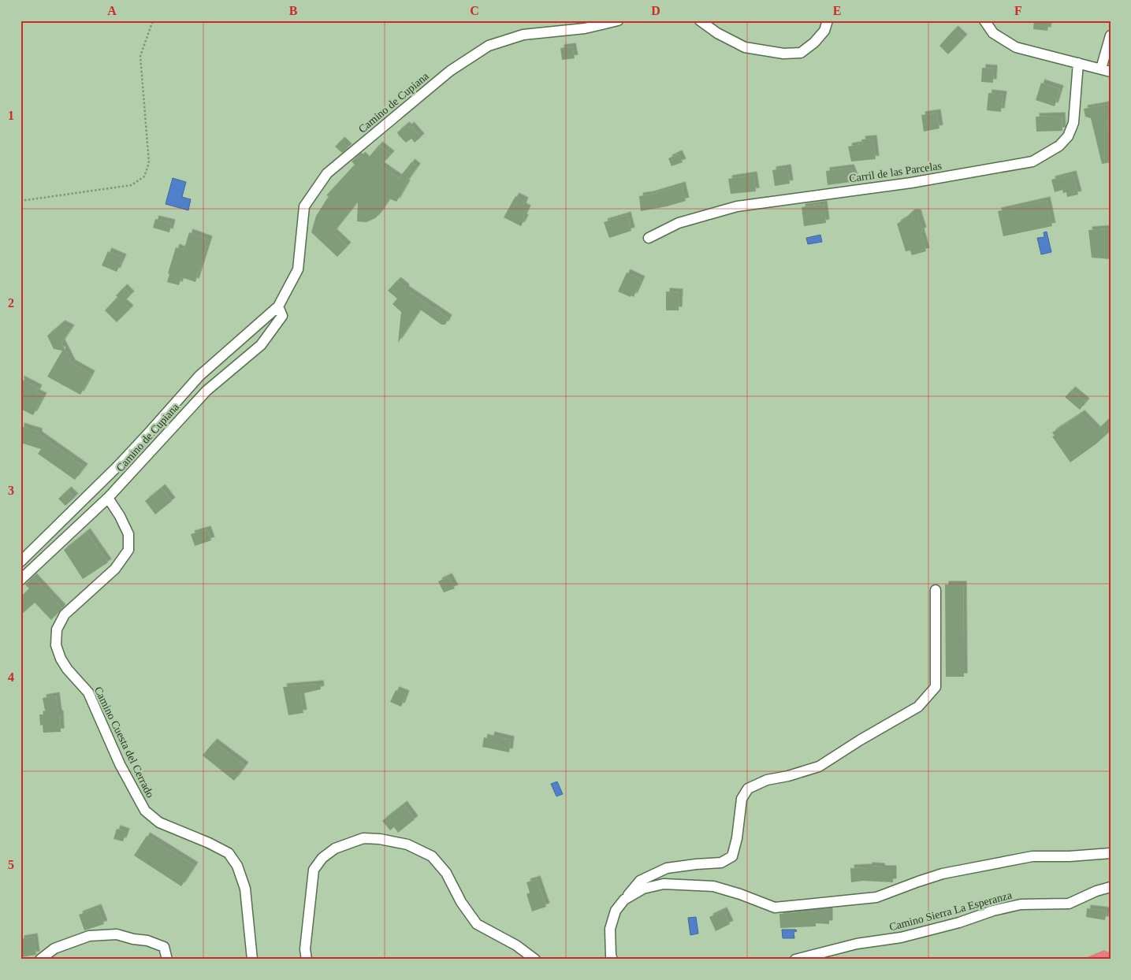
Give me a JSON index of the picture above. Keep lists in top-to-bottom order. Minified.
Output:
{"streets":{"street":["Camino de Cupiana","Carril de las Parcelas","Camino Cuesta del Cerrado","Camino Sierra La Esperanza"]},"crossings":[["Camino de Cupiana","Camino Cuesta del Cerrado"]],"grid":{"columns":["A","B","C","D","E","F"],"rows":["1","2","3","4","5"]}}
